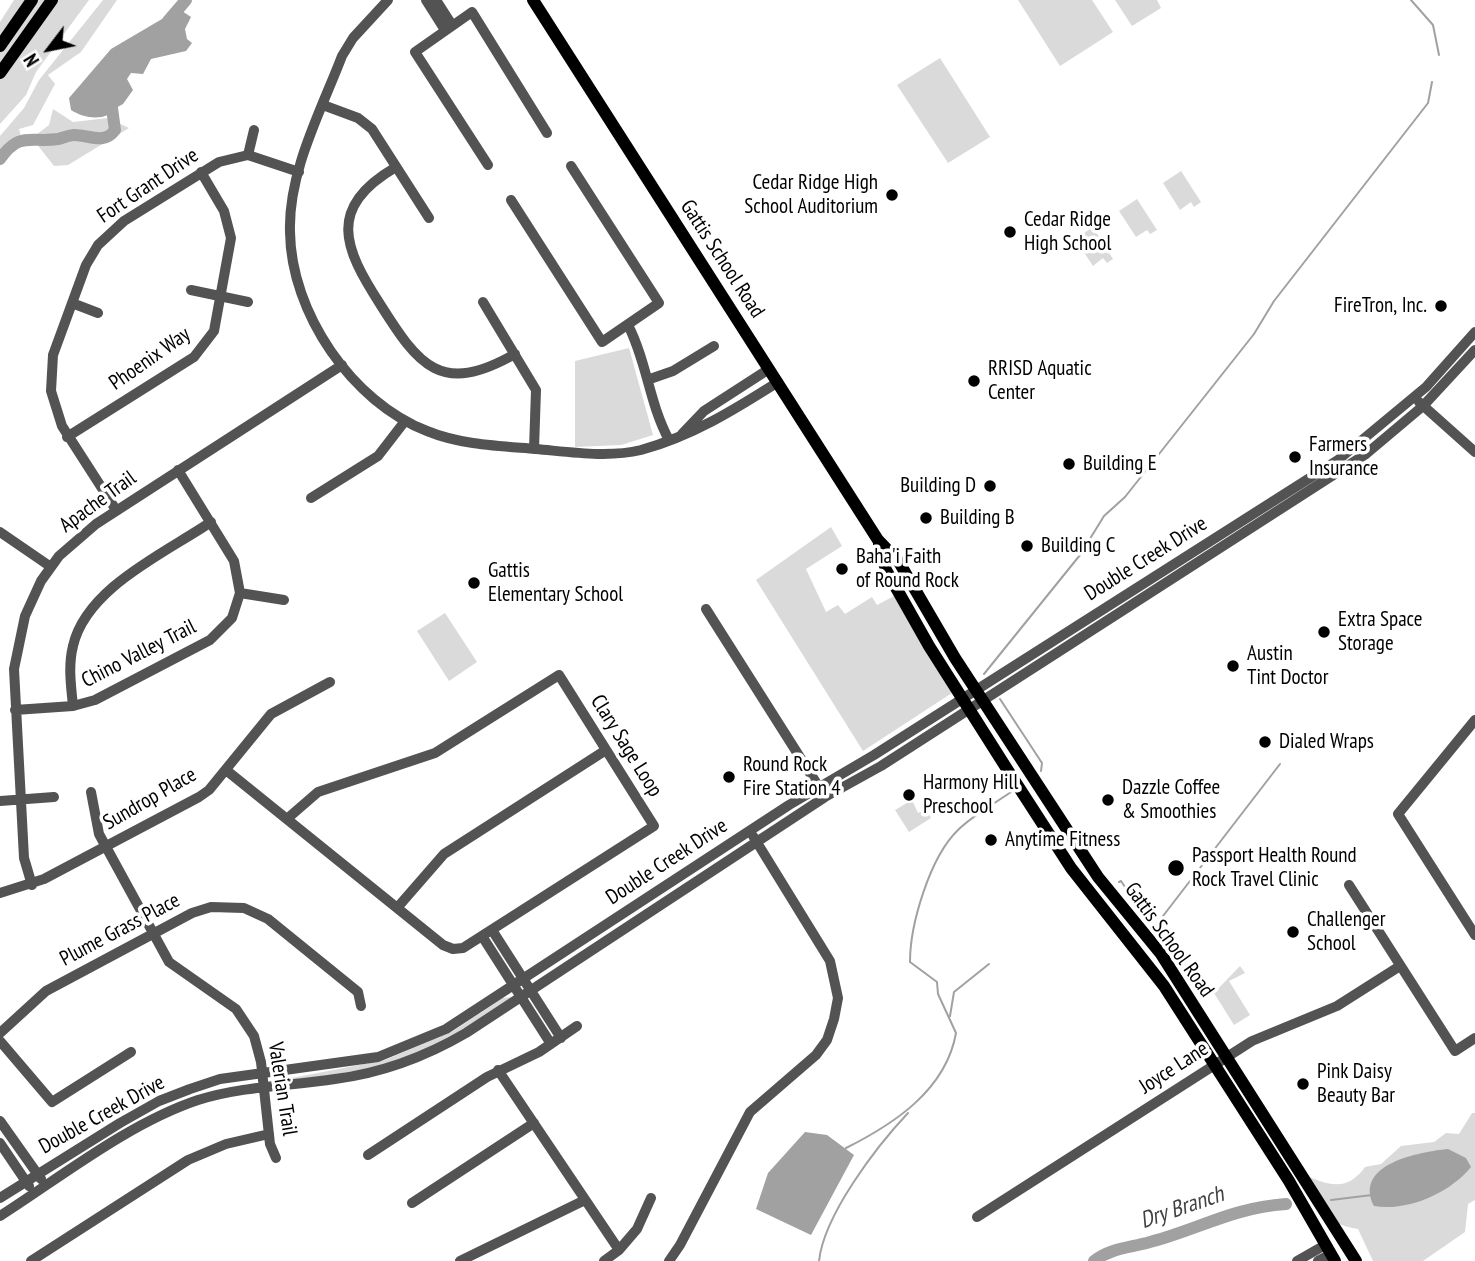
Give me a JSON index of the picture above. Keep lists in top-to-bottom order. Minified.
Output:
{"streets":{"main road":["Gattis School Road"],"street":["Fort Grant Drive","Phoenix Way","Apache Trail","Double Creek Drive","Chino Valley Trail","Clary Sage Loop","Sundrop Place","Plume Grass Place","Joyce Lane","Valerian Trail"]},"crossings":[["Fort Grant Drive","Phoenix Way"],["Fort Grant Drive","Apache Trail"],["Gattis School Road","Double Creek Drive"],["Gattis School Road","Joyce Lane"],["Apache Trail","Chino Valley Trail"],["Apache Trail","Sundrop Place"],["Double Creek Drive","Valerian Trail"],["Clary Sage Loop","Sundrop Place"],["Sundrop Place","Valerian Trail"],["Plume Grass Place","Valerian Trail"]],"water":["Dry Branch"],"places":["Cedar Ridge High School Auditorium","Cedar Ridge High School","FireTron, Inc.","RRISD Aquatic Center","Farmers Insurance","Building E","Building D","Building B","Building C","Baha'i Faith of Round Rock","Gattis Elementary School","Extra Space Storage","Austin Tint Doctor","Dialed Wraps","Round Rock Fire Station 4","Harmony Hill Preschool","Dazzle Coffee & Smoothies","Anytime Fitness","Passport Health Round Rock Travel Clinic","Challenger School","Pink Daisy Beauty Bar"],"north":"bottom left"}
